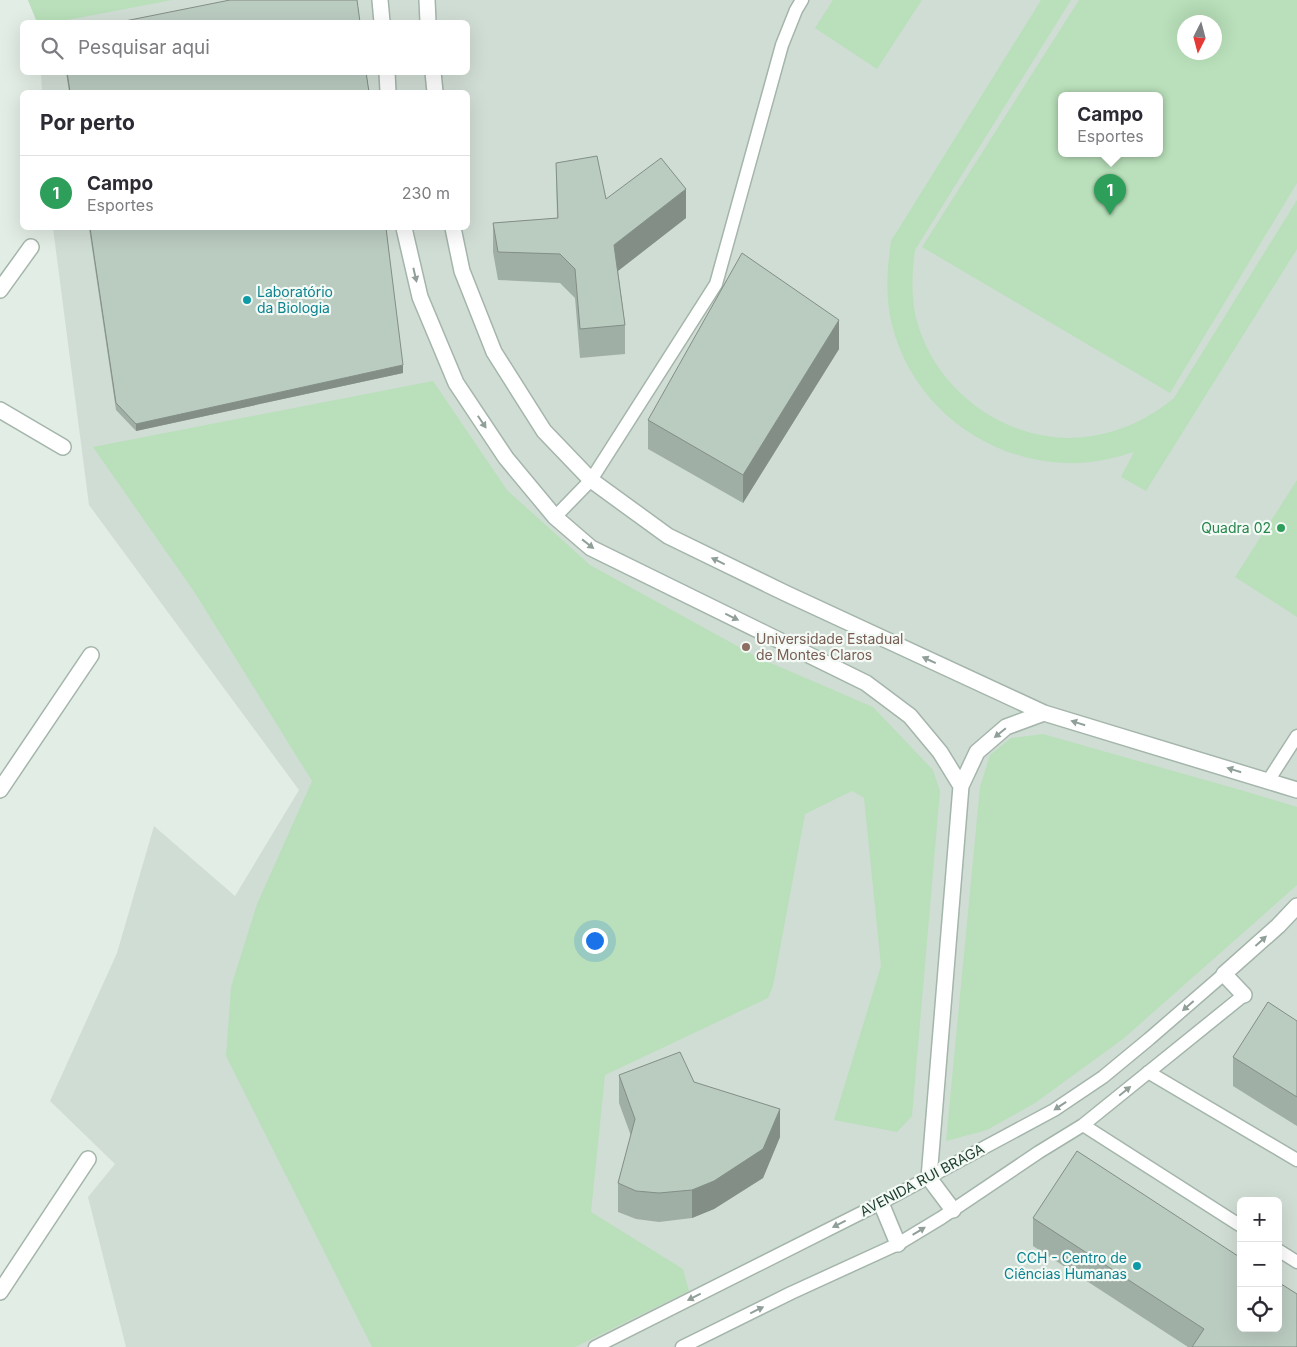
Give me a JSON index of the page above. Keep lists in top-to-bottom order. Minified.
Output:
{"streets":{"street":["AVENIDA RUI BRAGA"]},"places":["Laboratório da Biologia","Quadra 02","Universidade Estadual de Montes Claros","CCH - Centro de Ciências Humanas"],"north":"bottom","page":{"search":"Pesquisar aqui","heading":"Por perto","popup":["Campo","Esportes"],"list":[{"mark":"1","name":"Campo","note":"Esportes","value":"230 m"}],"pins":"1","map_buttons":["+","−"]}}
